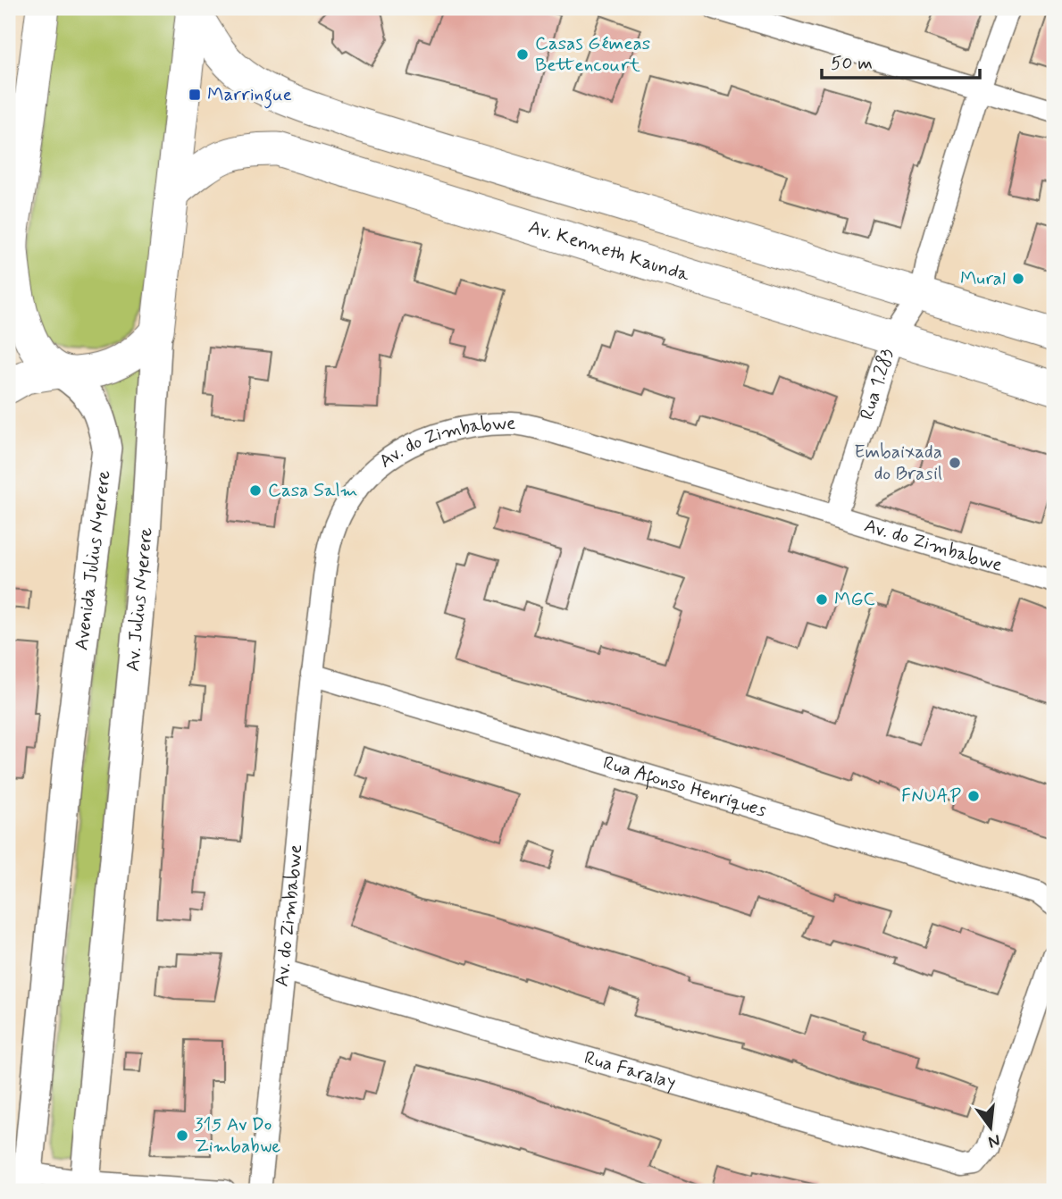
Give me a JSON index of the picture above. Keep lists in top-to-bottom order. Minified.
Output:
{"streets":{"main road":["Av. Kenneth Kaunda","Avenida Julius Nyerere","Av. Julius Nyerere"],"street":["Rua 1.283","Av. do Zimbabwe","Rua Afonso Henriques","Rua Faralay"]},"crossings":[["Av. Kenneth Kaunda","Rua 1.283"],["Av. Kenneth Kaunda","Av. Julius Nyerere"],["Rua 1.283","Av. do Zimbabwe"],["Av. do Zimbabwe","Rua Afonso Henriques"],["Av. do Zimbabwe","Rua Faralay"]],"places":{"other":["Casas Gémeas Bettencourt","Mural","Embaixada do Brasil","Casa Salm","MGC","FNUAP","315 Av Do Zimbabwe"],"transit":["Marringue"]},"scale_bar":"50 m","north":"bottom"}
